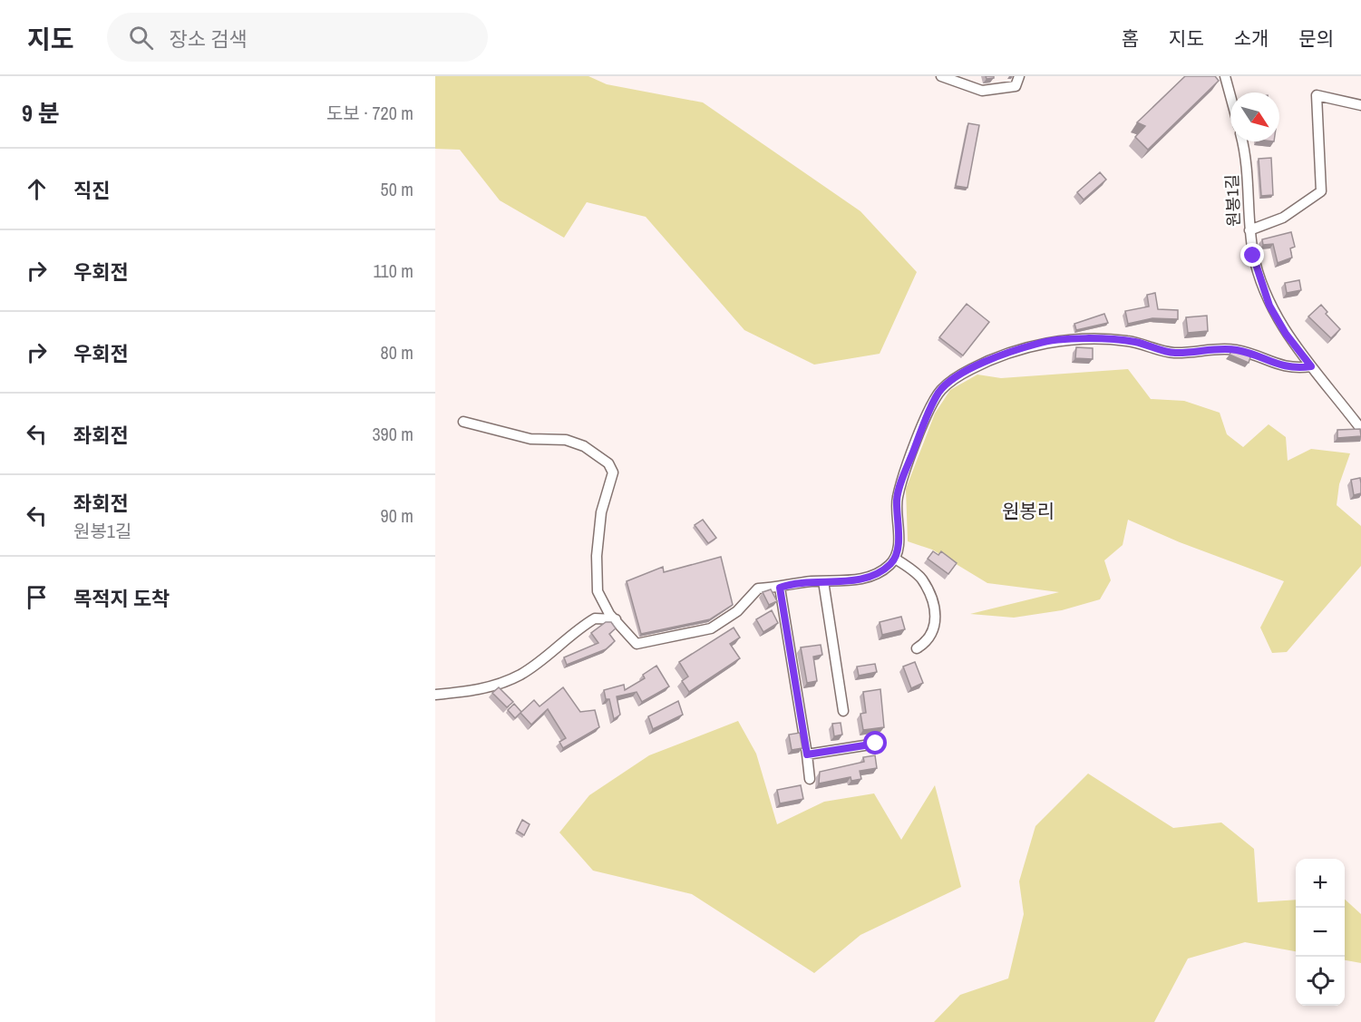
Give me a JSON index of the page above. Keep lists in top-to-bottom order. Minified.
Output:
{"streets":{"street":["원봉1길"]},"districts":["원봉리"],"north":"bottom right","page":{"header":"지도","search":"장소 검색","nav":["홈","지도","소개","문의"],"heading":["9 분","도보 · 720 m"],"list":[["직진","50 m"],["우회전","110 m"],["우회전","80 m"],["좌회전","390 m"],["좌회전","원봉1길","90 m"],"목적지 도착"],"map_buttons":["+","−"]}}
